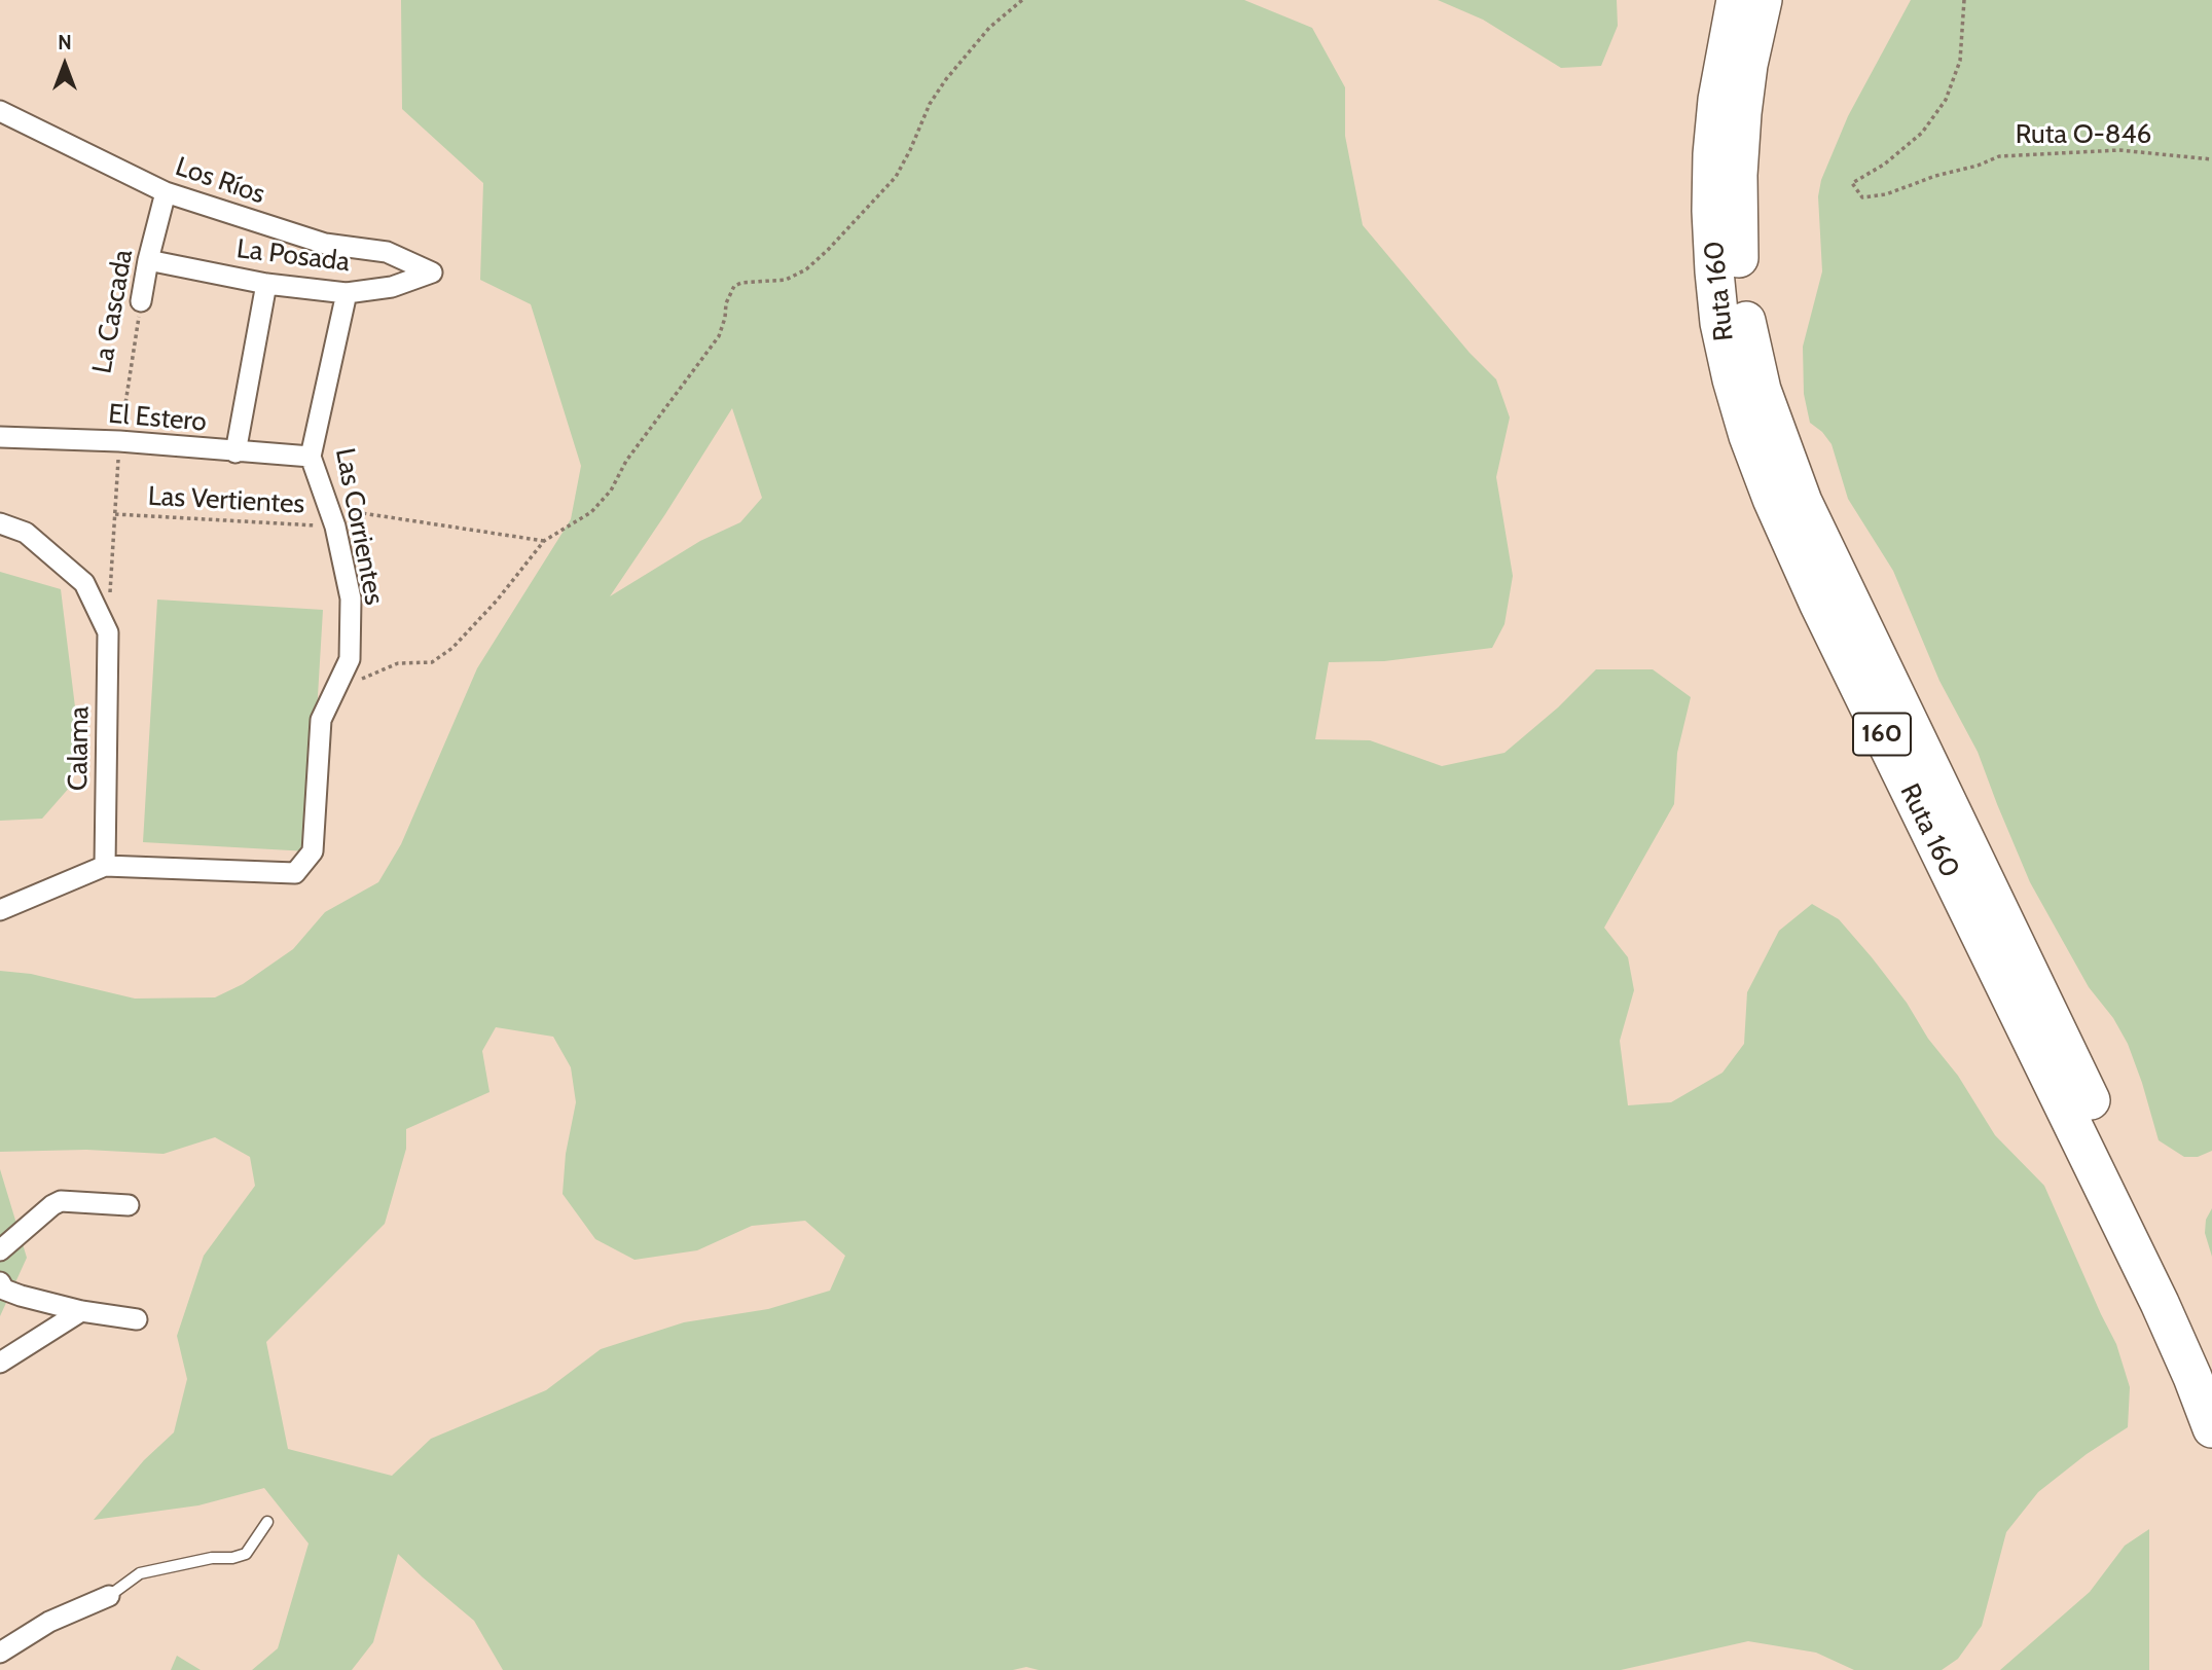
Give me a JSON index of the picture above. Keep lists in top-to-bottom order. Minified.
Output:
{"streets":{"highway":["Ruta 160","160"],"street":["Los Ríos","La Posada","La Cascada","El Estero","Las Corrientes","Calama"],"path":["Ruta O-846","Las Vertientes"]},"crossings":[["Los Ríos","La Posada"],["Los Ríos","La Cascada"],["La Posada","La Cascada"],["La Posada","Las Corrientes"],["La Cascada","El Estero"],["El Estero","Las Corrientes"],["Las Vertientes","Las Corrientes"],["Las Corrientes","Calama"]],"north":"top"}
